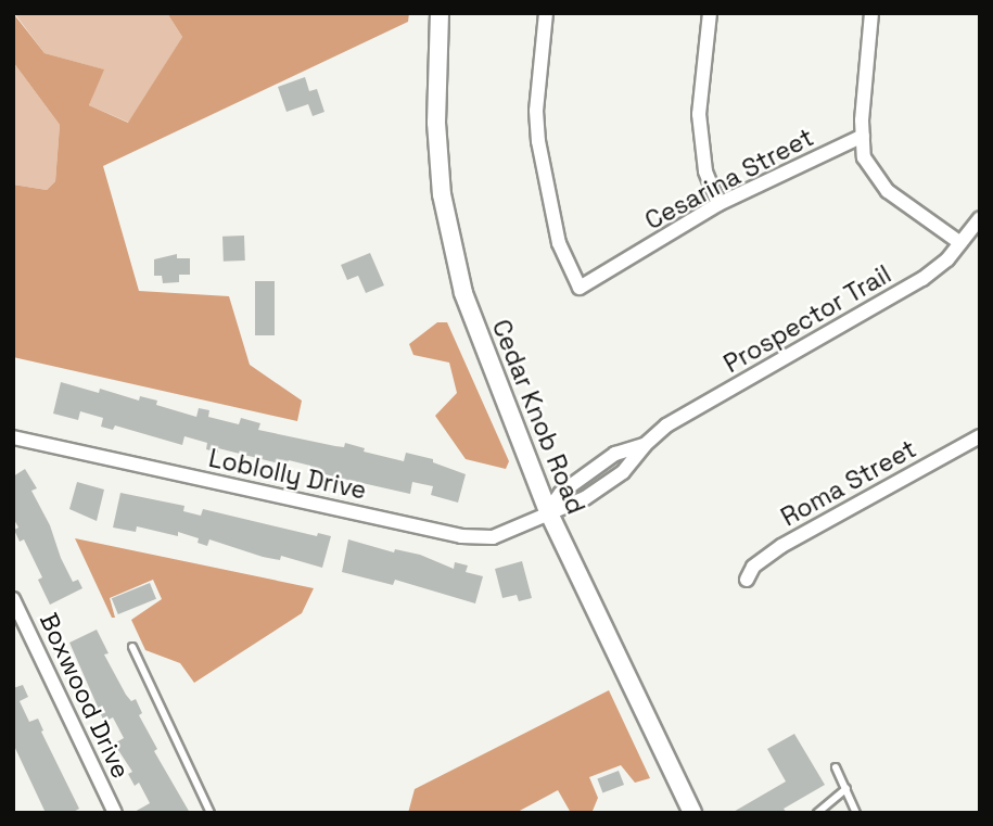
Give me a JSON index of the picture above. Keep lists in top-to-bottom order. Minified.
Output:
{"streets":{"street":["Cesarina Street","Prospector Trail","Cedar Knob Road","Loblolly Drive","Roma Street","Boxwood Drive"]},"crossings":[["Prospector Trail","Cedar Knob Road"],["Prospector Trail","Loblolly Drive"],["Cedar Knob Road","Loblolly Drive"]]}
